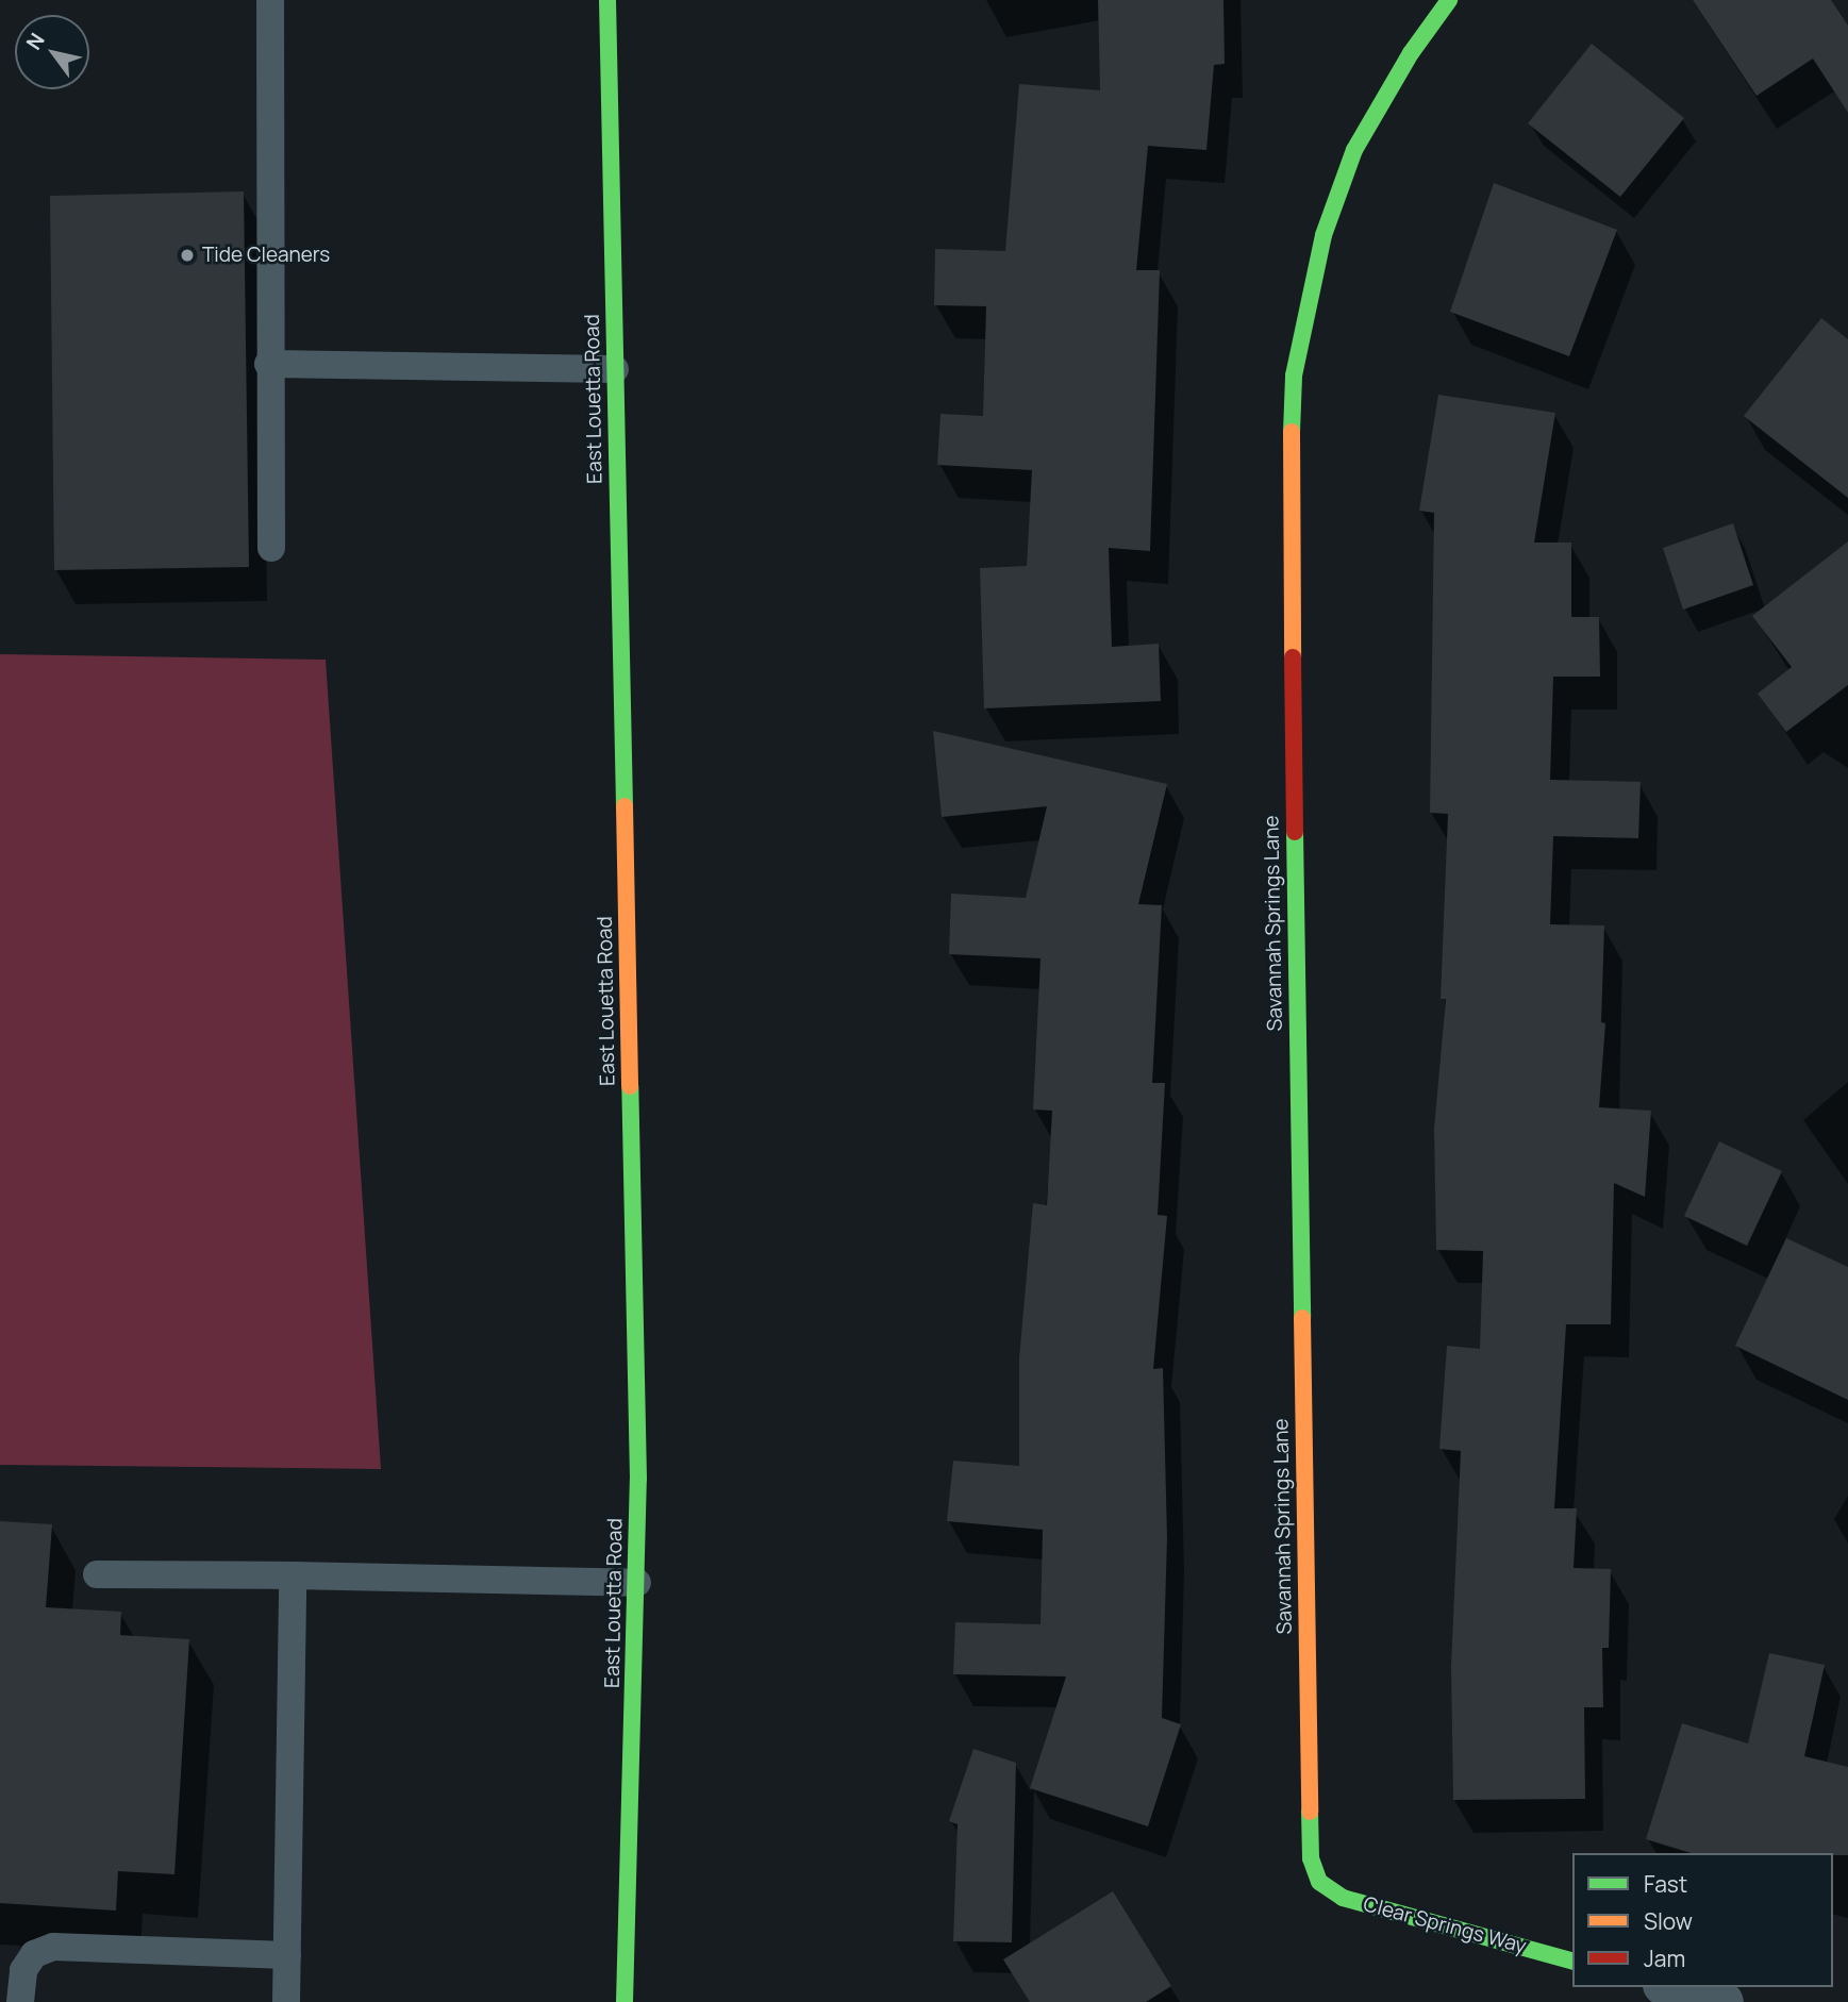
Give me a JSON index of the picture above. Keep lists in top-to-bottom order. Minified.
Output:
{"streets":{"street":["East Louetta Road","Savannah Springs Lane","Clear Springs Way"]},"crossings":[["Savannah Springs Lane","Clear Springs Way"]],"places":["Tide Cleaners"],"legend":["Fast","Slow","Jam"],"north":"top left"}
